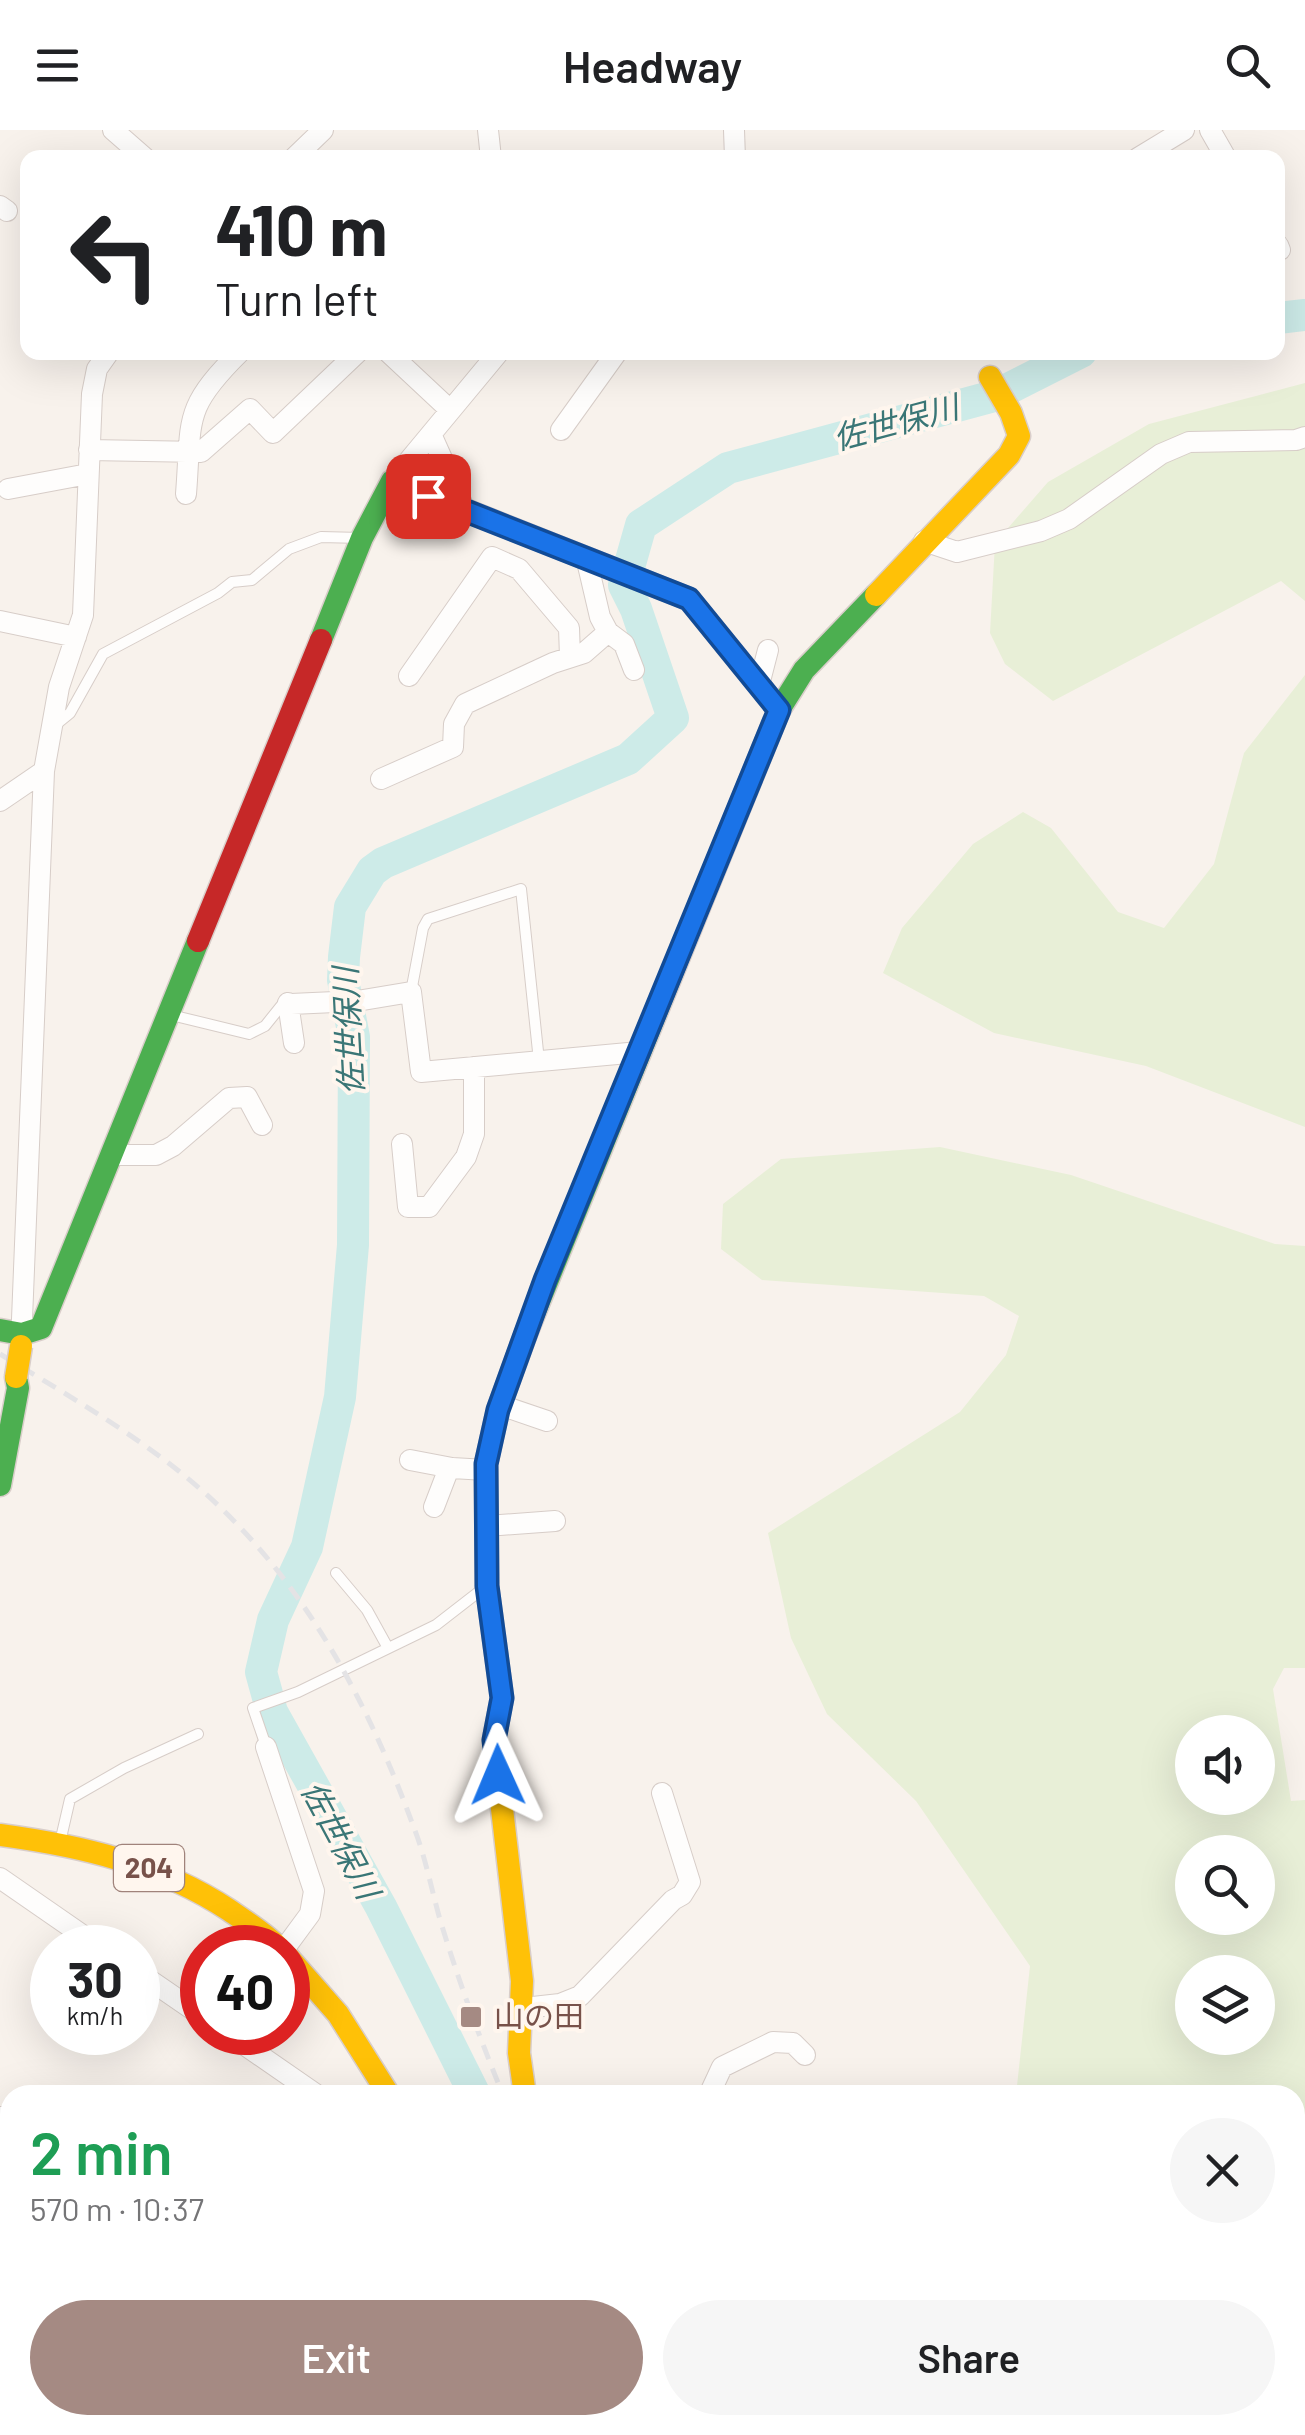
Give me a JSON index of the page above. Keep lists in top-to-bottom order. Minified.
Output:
{"streets":{"main road":["204"]},"water":["佐世保川"],"places":{"transit":["山の田"]},"page":{"header":"Headway","turn":["410 m","Turn left"],"speed":"30 km/h","limit":"40","heading":["2 min","570 m · 10:37"],"buttons":["Exit","Share"]}}
